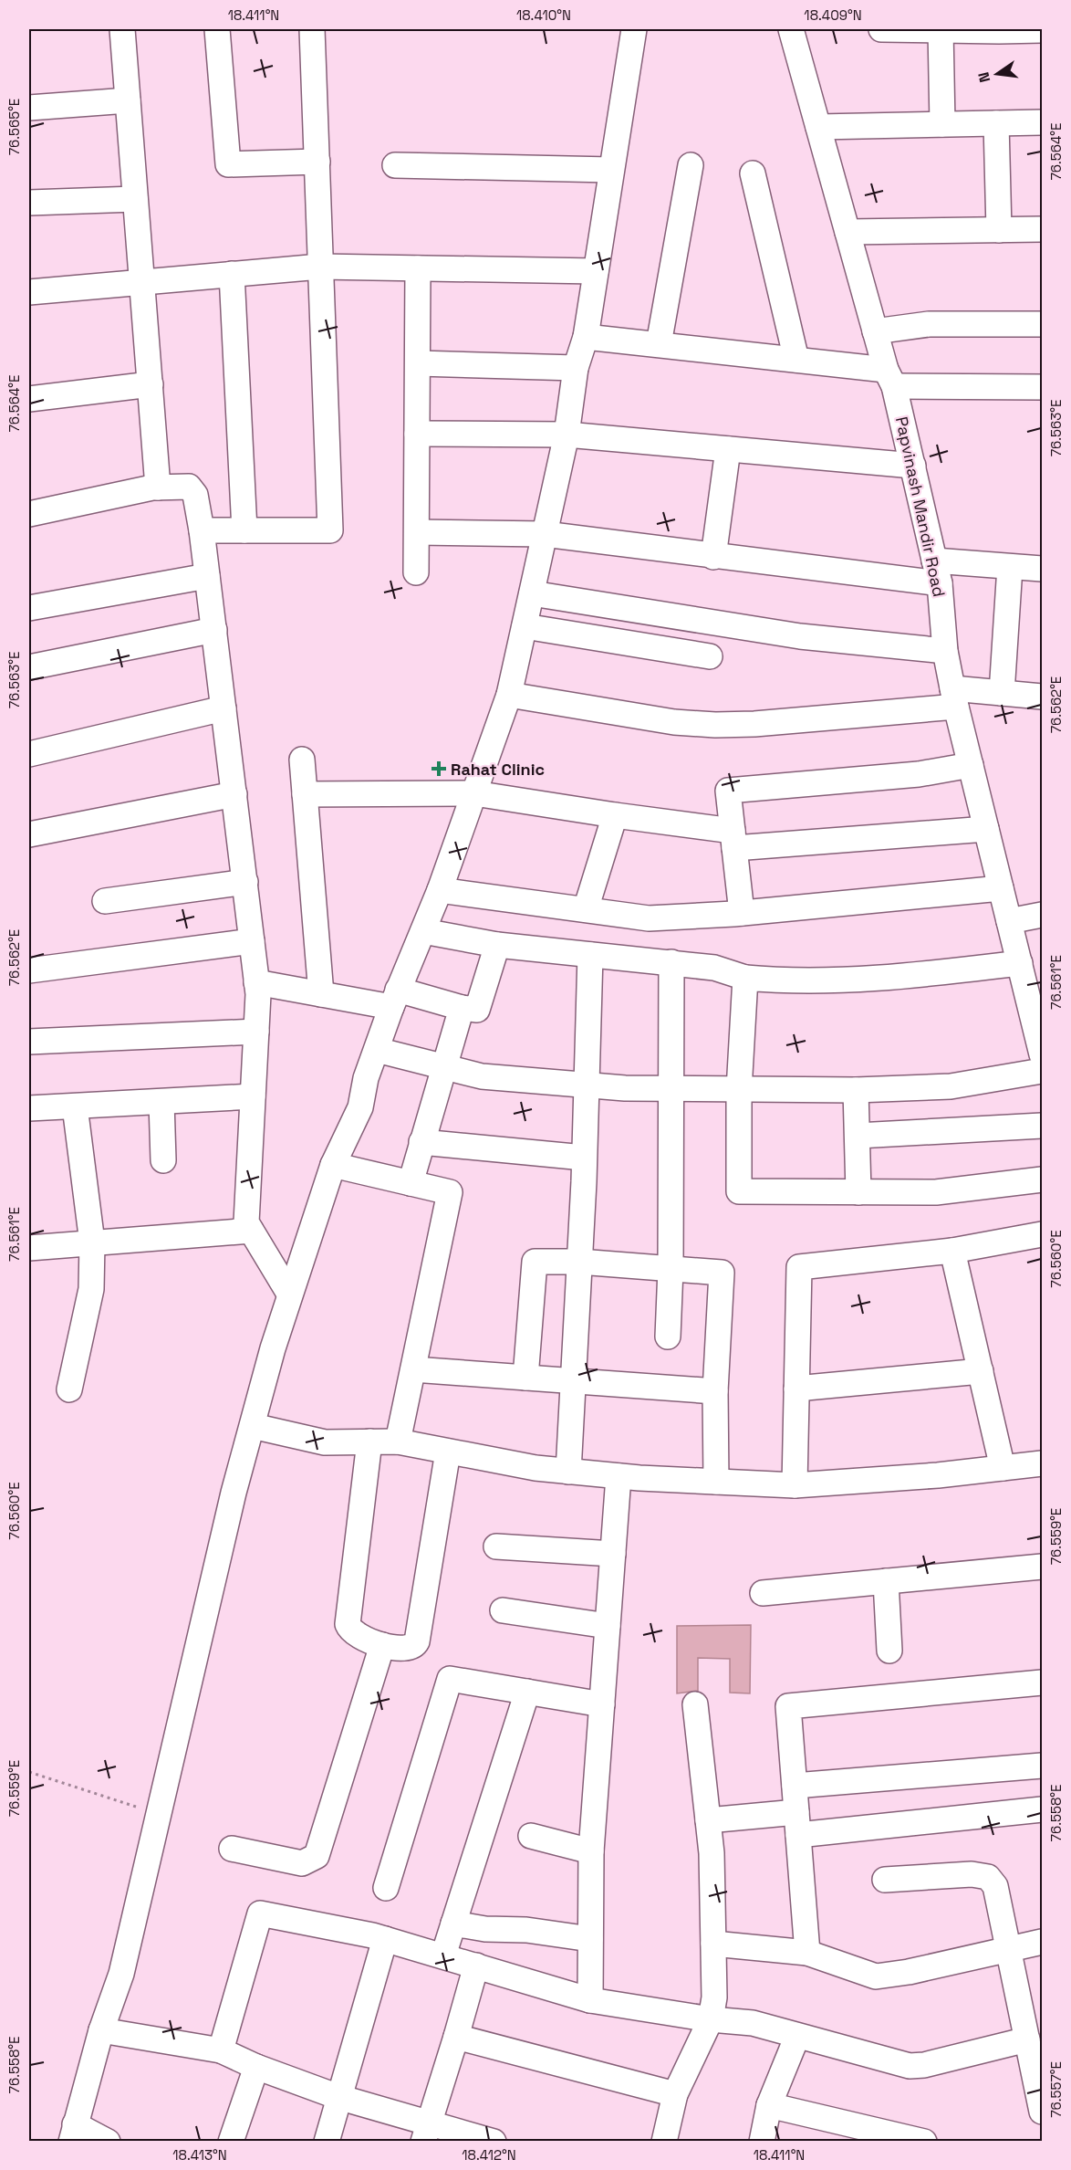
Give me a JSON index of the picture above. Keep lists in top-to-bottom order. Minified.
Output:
{"streets":{"street":["Papvinash Mandir Road"]},"places":{"health":["Rahat Clinic"]},"north":"left","coordinates":["18.411°N","18.410°N","18.409°N","76.565°E","76.564°E","76.563°E","76.562°E","76.561°E","76.560°E","76.559°E","76.558°E","76.557°E","18.413°N","18.412°N"]}
